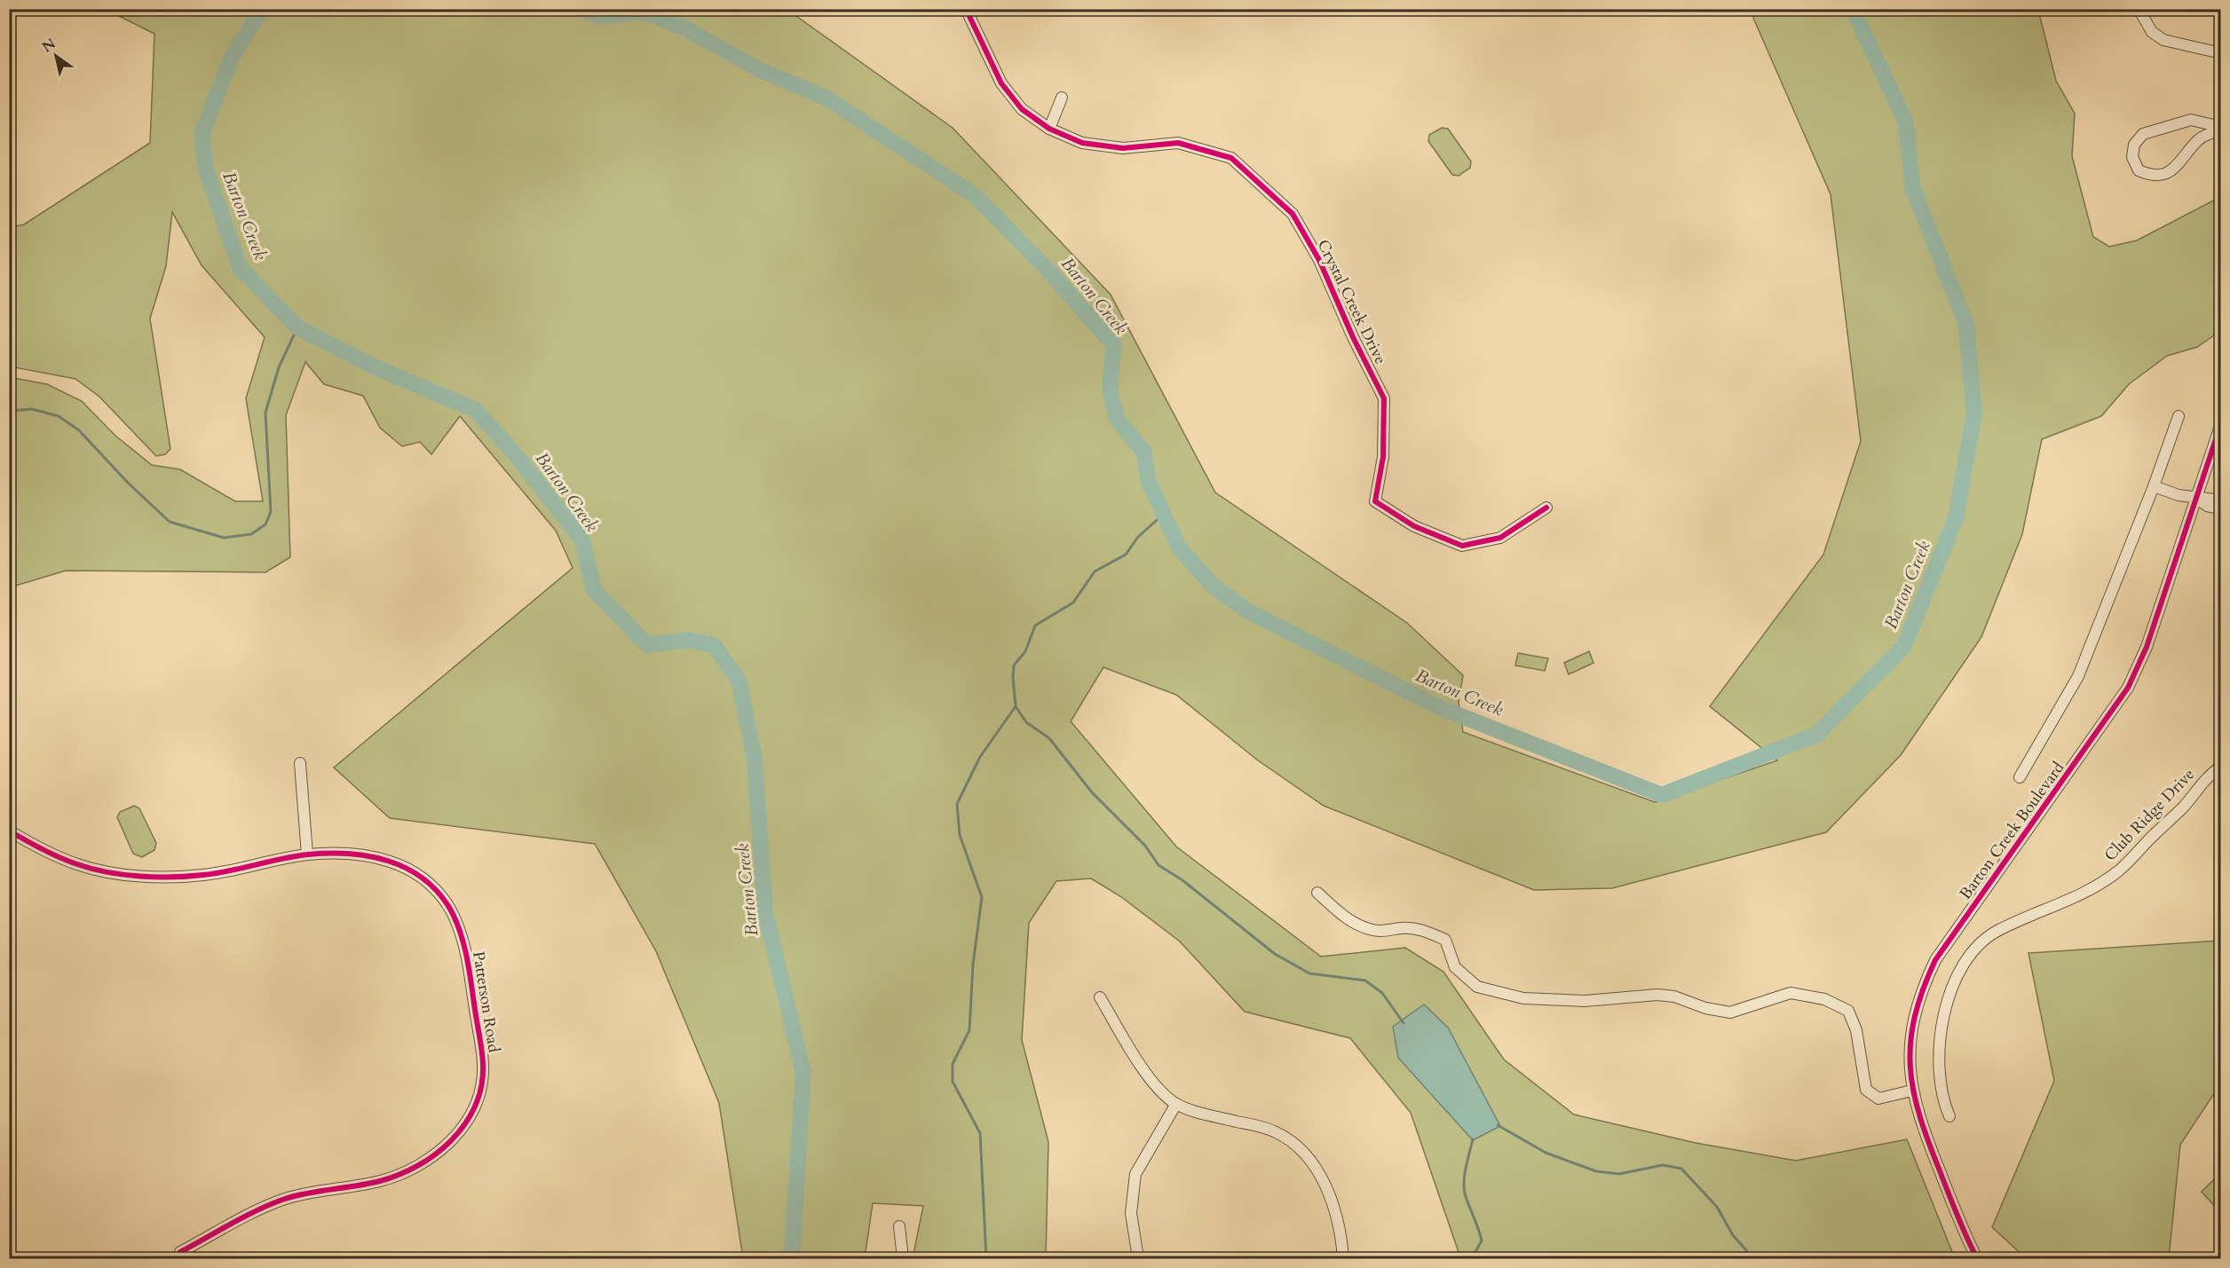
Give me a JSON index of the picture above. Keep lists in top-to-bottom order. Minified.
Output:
{"streets":{"street":["Crystal Creek Drive","Club Ridge Drive","Barton Creek Boulevard","Patterson Road"]},"water":["Barton Creek"],"north":"top left"}
